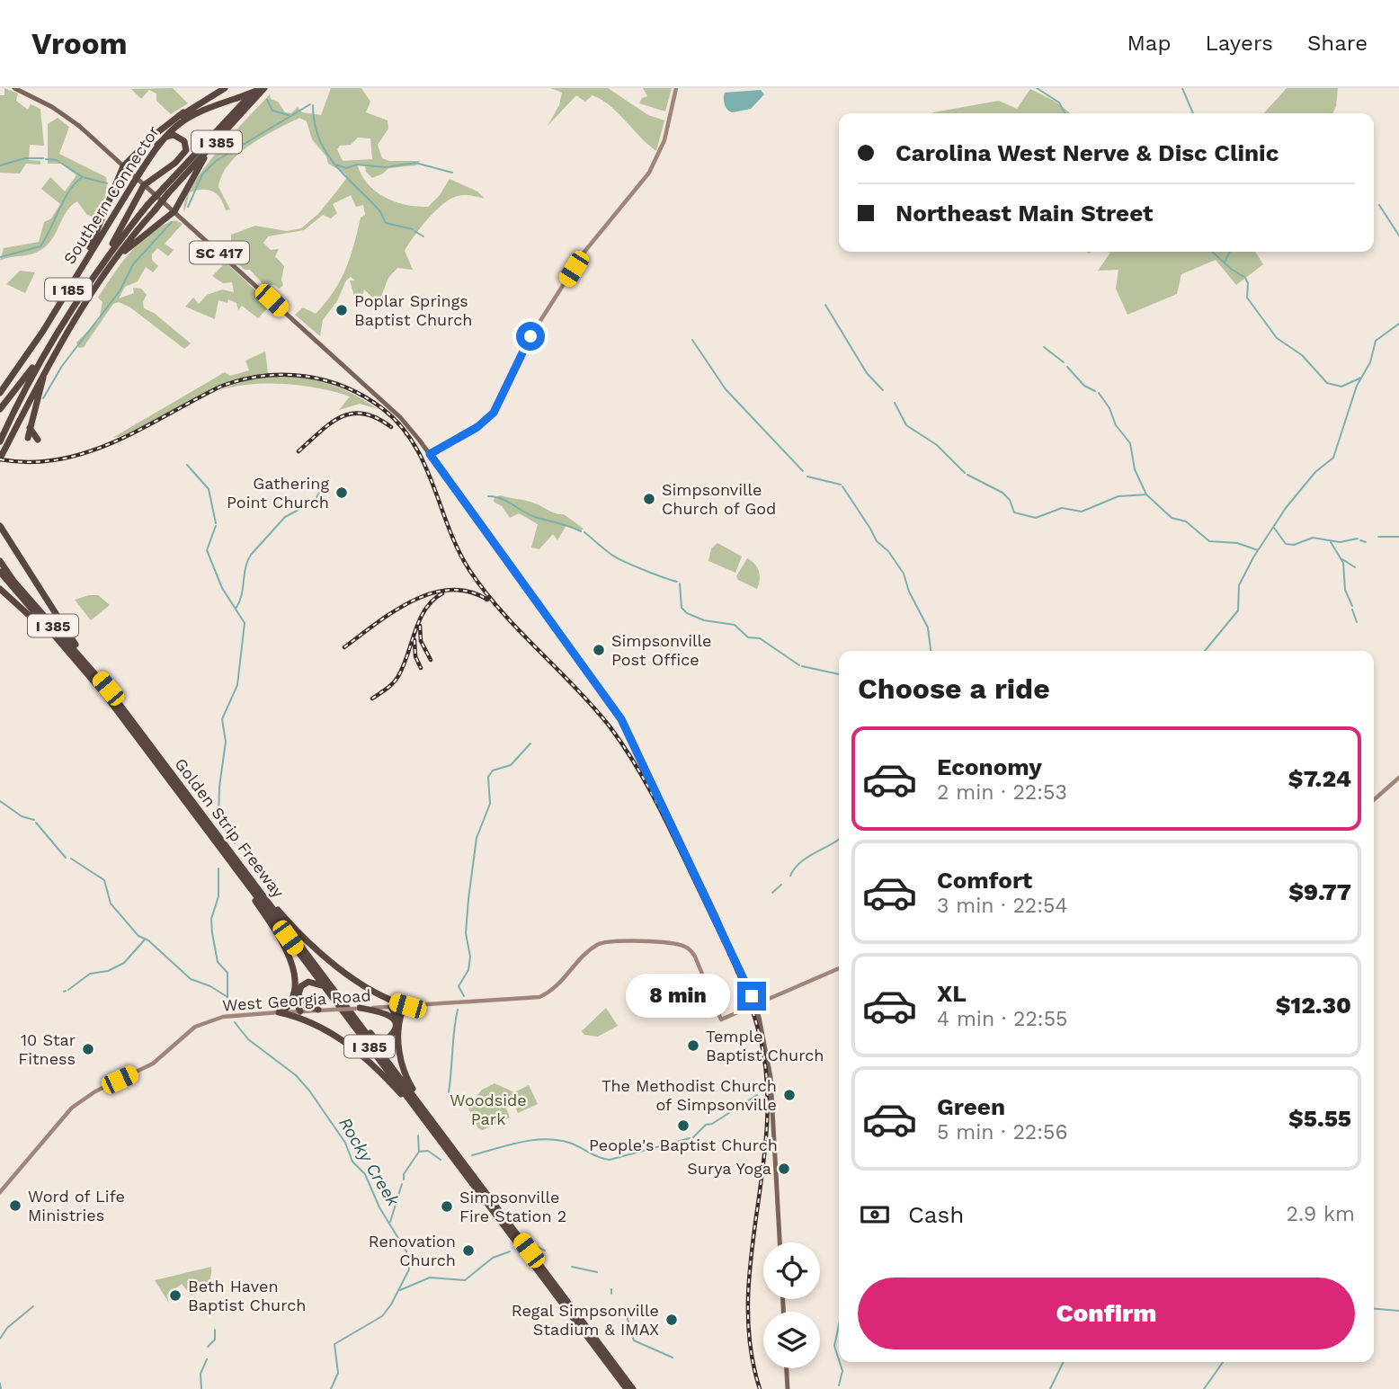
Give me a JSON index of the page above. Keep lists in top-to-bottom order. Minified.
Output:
{"streets":{"highway":["I 385","Southern Connector","I 185","Golden Strip Freeway"],"main road":["SC 417","West Georgia Road"]},"crossings":[["I 385","Southern Connector"]],"water":["Rocky Creek"],"parks":["Woodside Park"],"places":["Poplar Springs Baptist Church","Gathering Point Church","Simpsonville Church of God","Simpsonville Post Office","Temple Baptist Church","10 Star Fitness","The Methodist Church of Simpsonville","People's Baptist Church","Surya Yoga","Word of Life Ministries","Simpsonville Fire Station 2","Renovation Church","Beth Haven Baptist Church","Regal Simpsonville Stadium & IMAX"],"page":{"header":"Vroom","nav":["Map","Layers","Share"],"banner":["Carolina West Nerve & Disc Clinic","Northeast Main Street"],"heading":"Choose a ride","list":[{"name":"Economy","note":"2 min · 22:53","value":"$7.24"},{"name":"Comfort","note":"3 min · 22:54","value":"$9.77"},{"name":"XL","note":"4 min · 22:55","value":"$12.30"},{"name":"Green","note":"5 min · 22:56","value":"$5.55"}],"bubble":"8 min","pay":["Cash","2.9 km"],"buttons":"Confirm"}}
